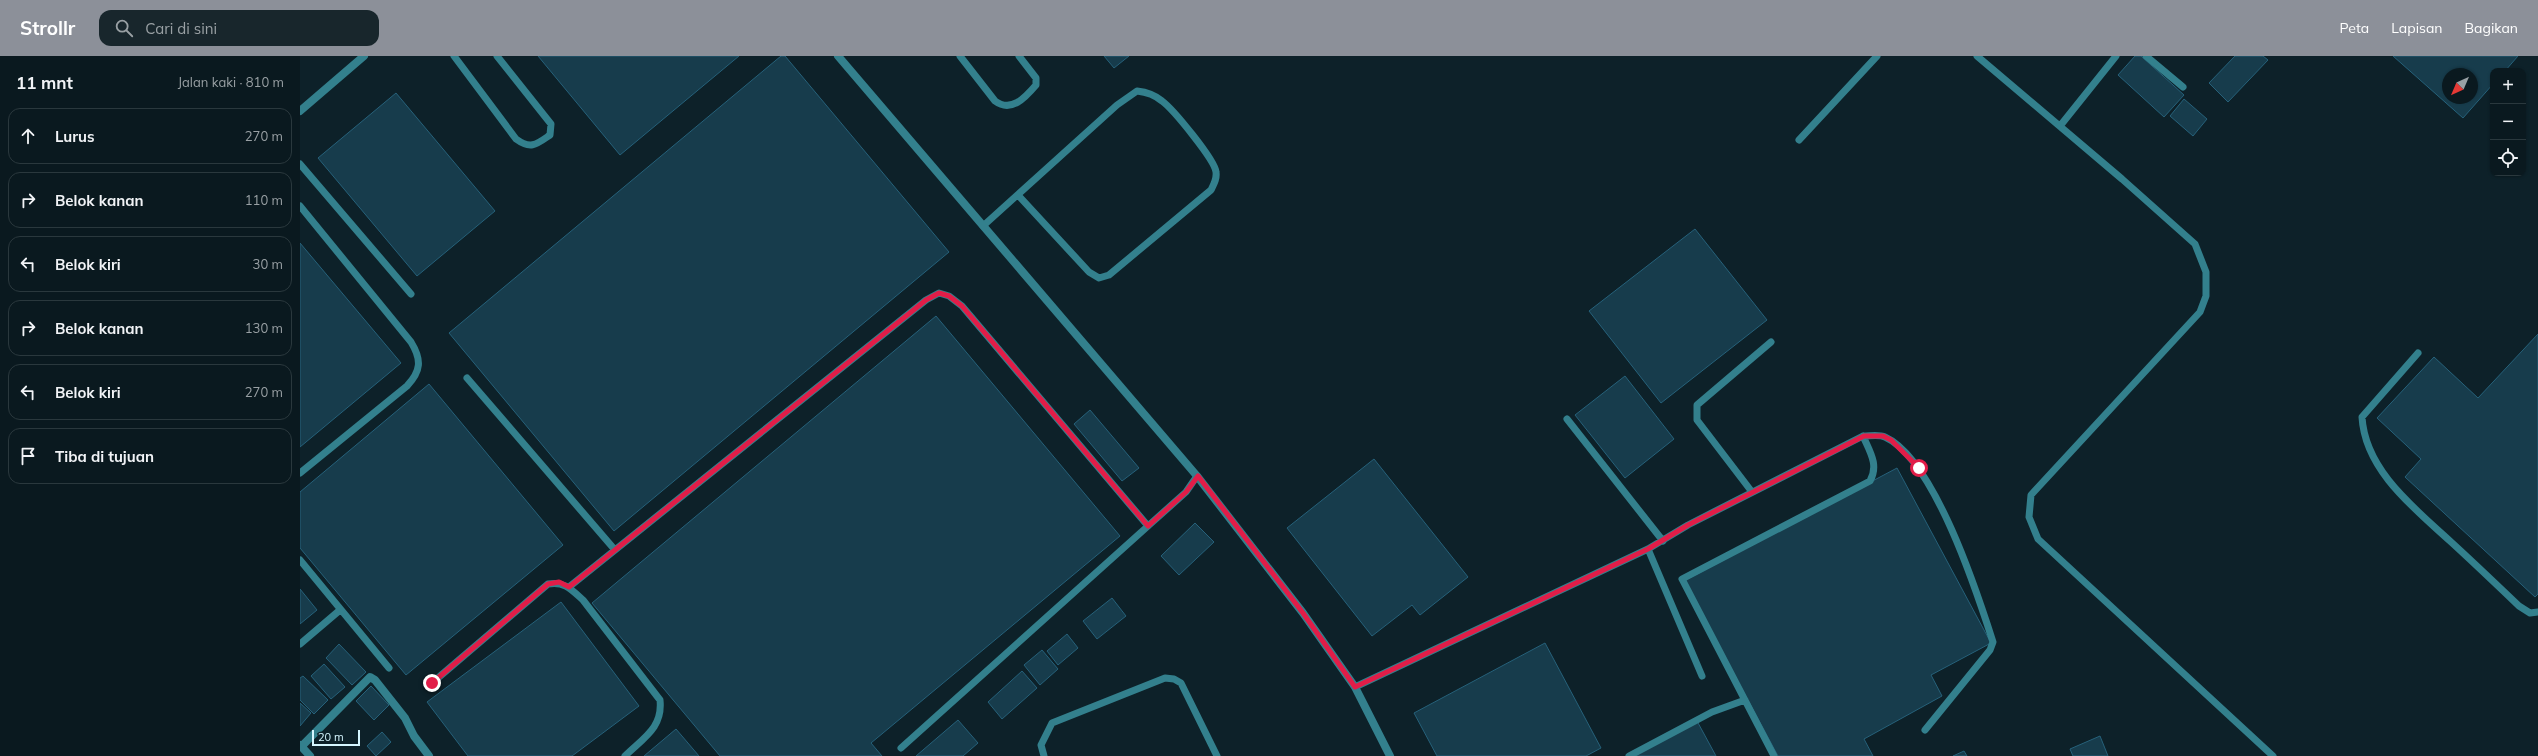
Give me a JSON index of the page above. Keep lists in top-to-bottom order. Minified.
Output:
{"scale_bar":"20 m","north":"bottom left","page":{"header":"Strollr","search":"Cari di sini","nav":["Peta","Lapisan","Bagikan"],"heading":["11 mnt","Jalan kaki · 810 m"],"map_buttons":["+","−"],"list":[["Lurus","270 m"],["Belok kanan","110 m"],["Belok kiri","30 m"],["Belok kanan","130 m"],["Belok kiri","270 m"],"Tiba di tujuan"],"scale":"20 m"}}
